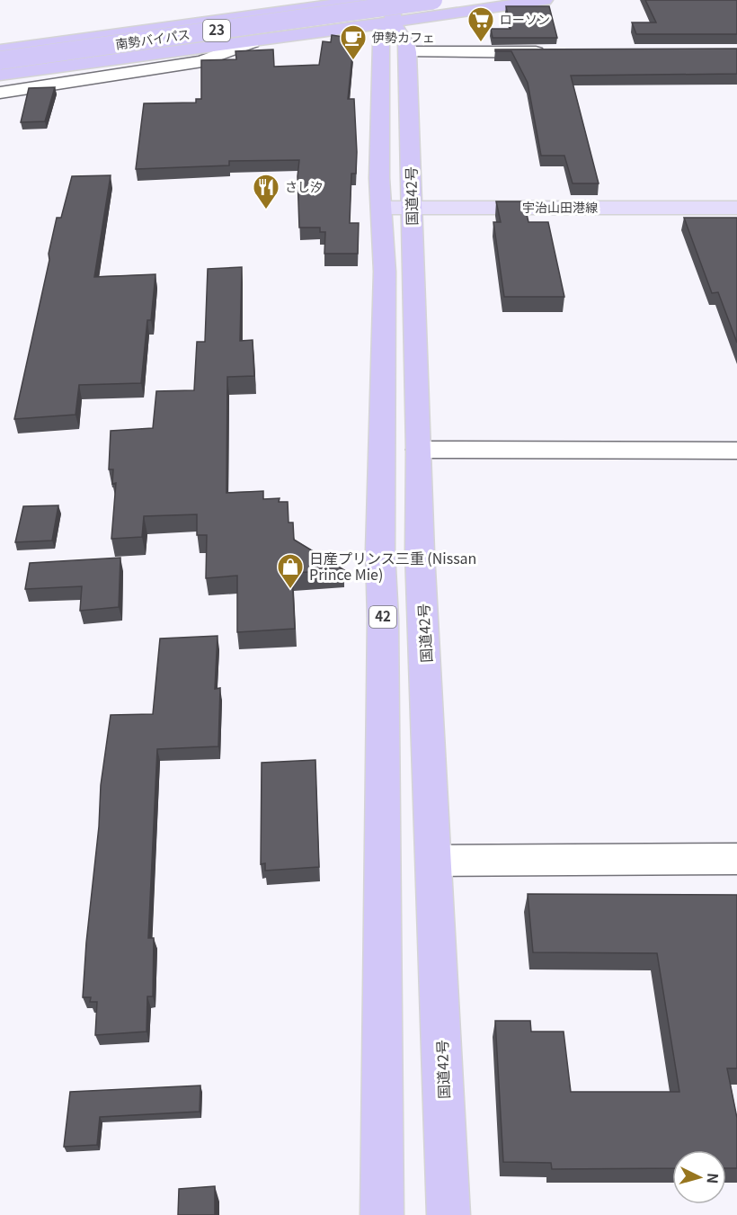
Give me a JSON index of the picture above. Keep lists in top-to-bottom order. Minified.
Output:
{"streets":{"highway":["23","南勢バイパス","国道42号","42"],"main road":["宇治山田港線"]},"crossings":[["国道42号","宇治山田港線"]],"places":{"supermarket":["ローソン"],"cafe":["伊勢カフェ"],"restaurant":["さし汐"],"shop":["日産プリンス三重 (Nissan Prince Mie)"]},"north":"right"}
